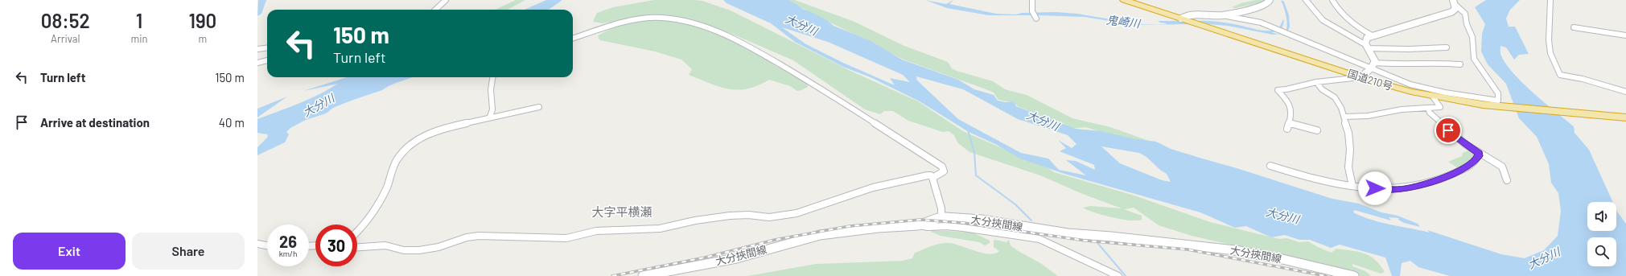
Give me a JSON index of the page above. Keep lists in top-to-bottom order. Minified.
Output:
{"streets":{"highway":["国道210号"],"main road":["大分挾間線"]},"districts":["大字平横瀬"],"water":["鬼崎川","大分川"],"page":{"eta":["08:52","Arrival","1","min","190","m"],"turn":["150 m","Turn left"],"list":[{"name":"Turn left","value":"150 m"},{"name":"Arrive at destination","value":"40 m"}],"speed":"26 km/h","limit":"30","buttons":["Exit","Share"]}}
